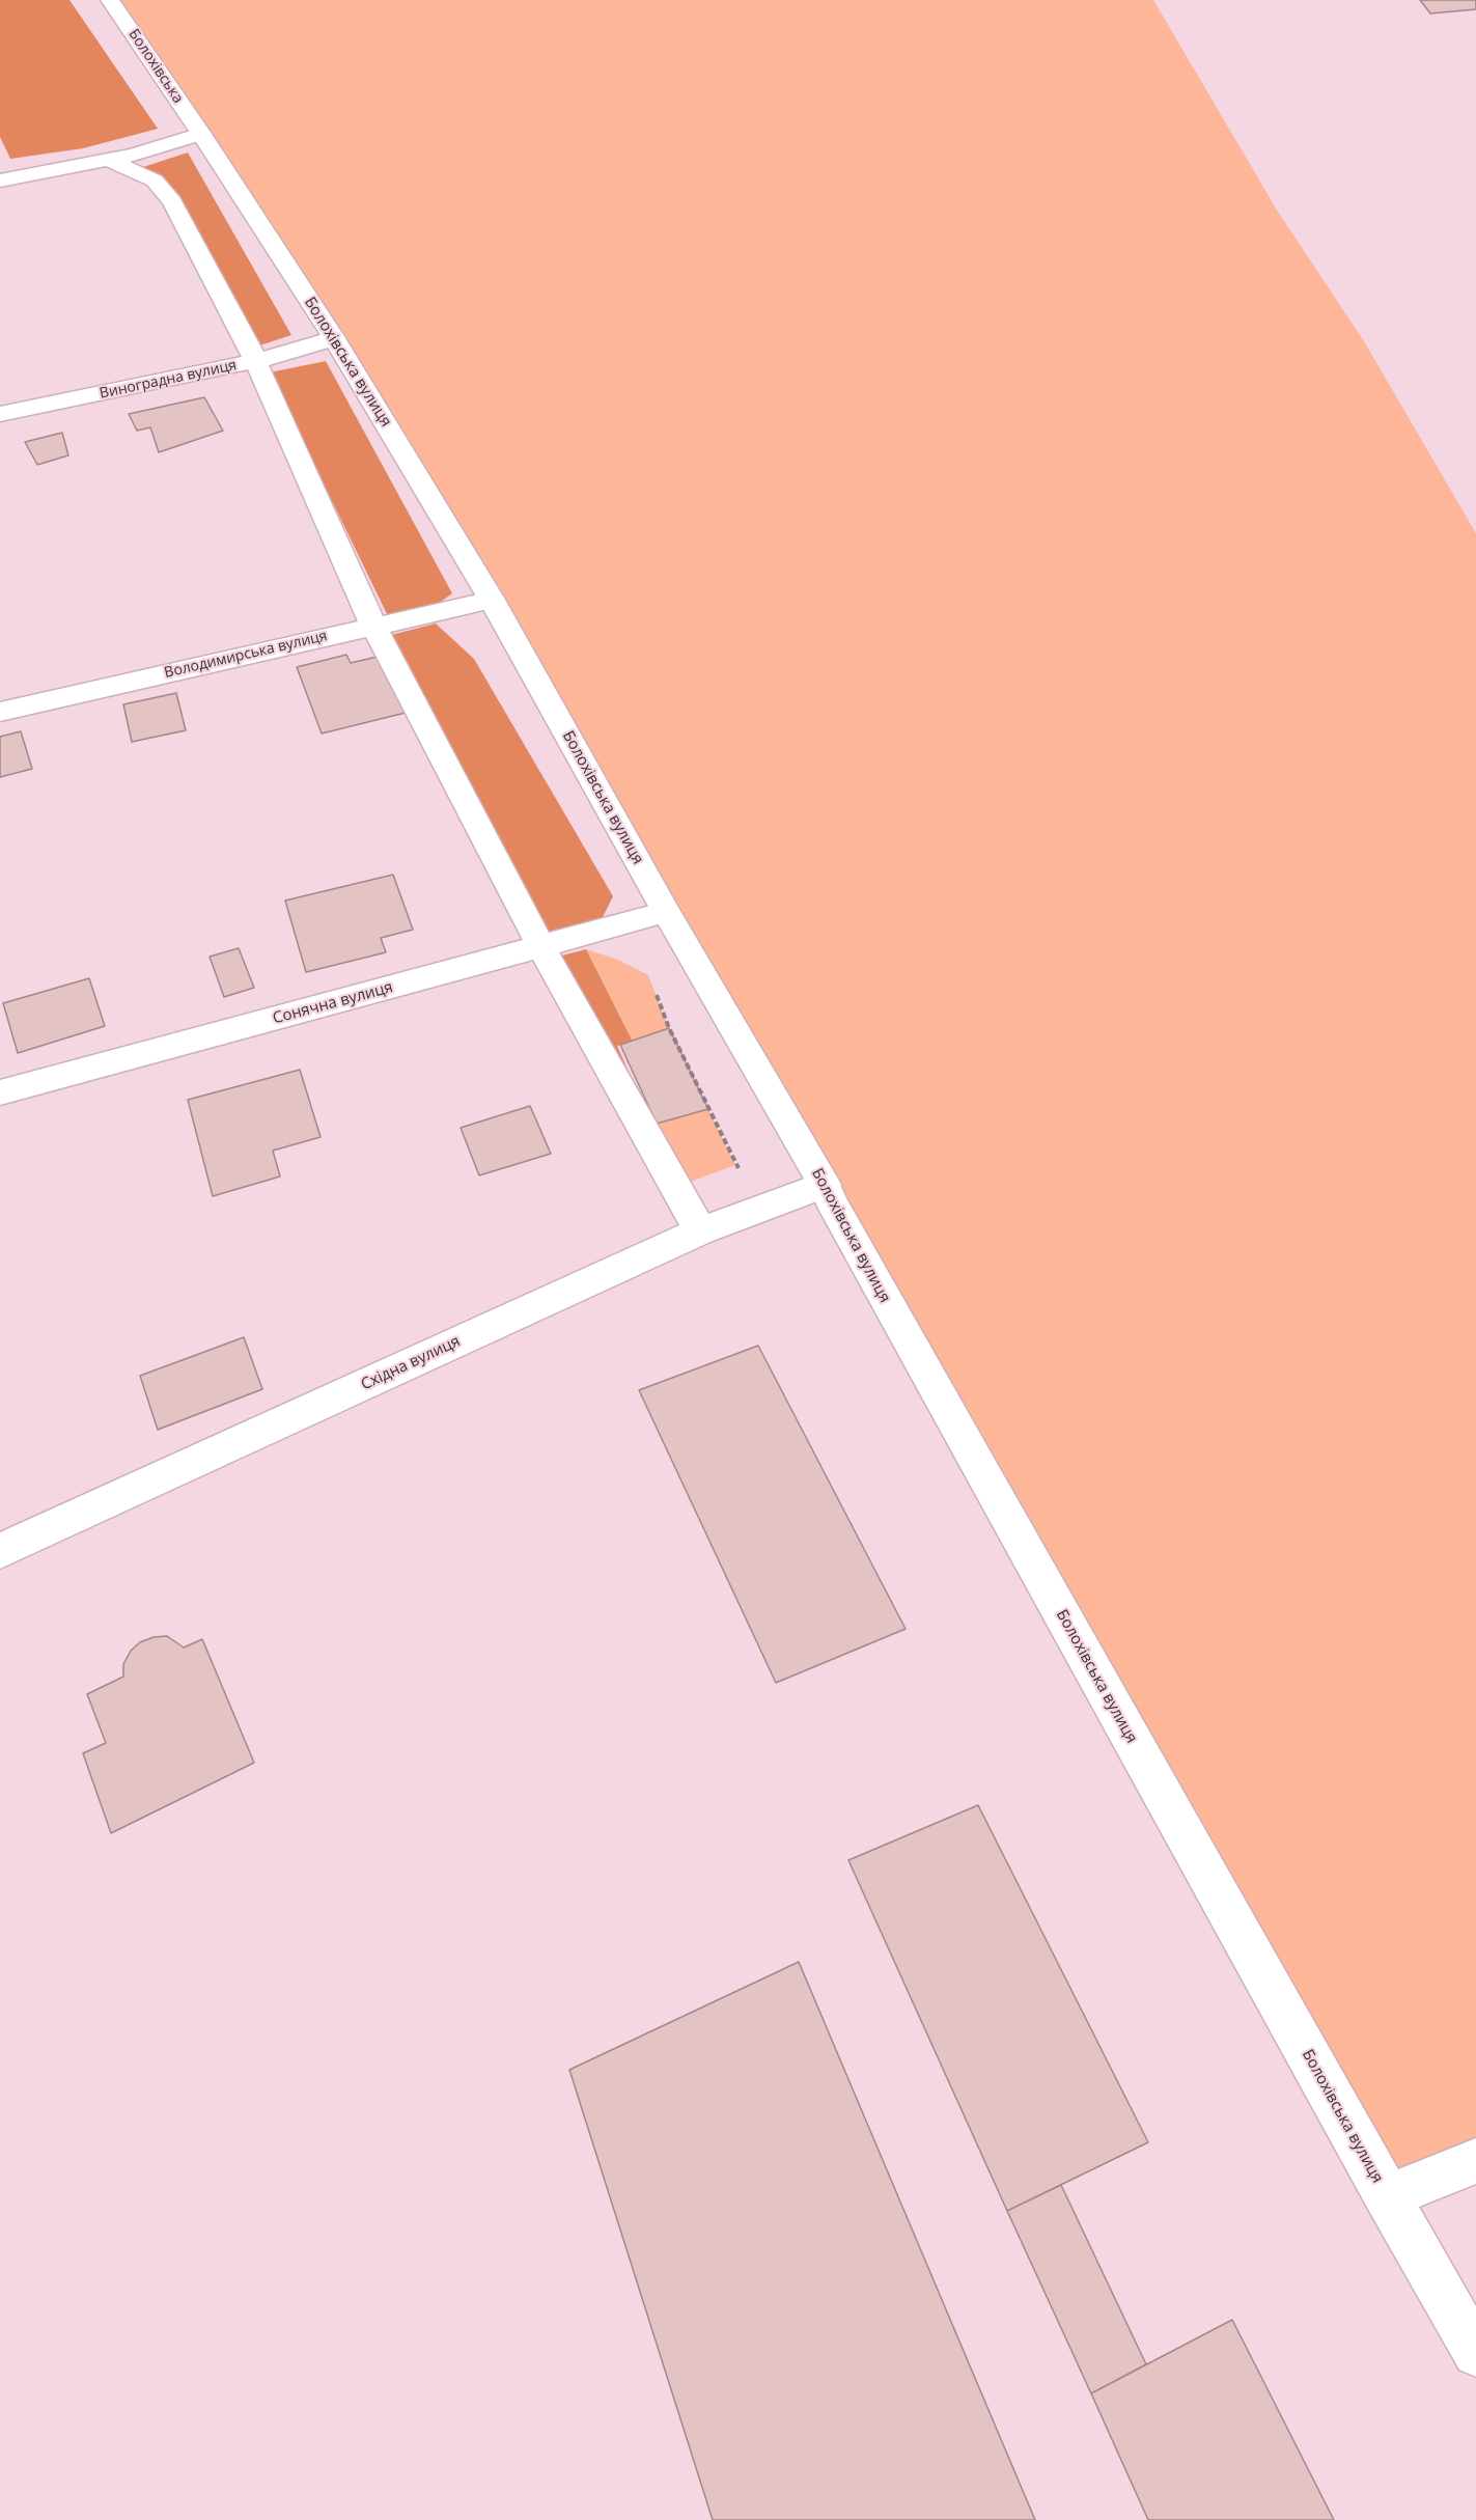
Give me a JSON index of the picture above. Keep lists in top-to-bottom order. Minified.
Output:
{"streets":{"street":["Болохівська","Болохівська вулиця","Виноградна вулиця","Володимирська вулиця","Сонячна вулиця","Східна вулиця"]},"crossings":[["Болохівська","Болохівська вулиця"],["Болохівська вулиця","Виноградна вулиця"],["Болохівська вулиця","Володимирська вулиця"],["Болохівська вулиця","Сонячна вулиця"],["Болохівська вулиця","Східна вулиця"]]}
